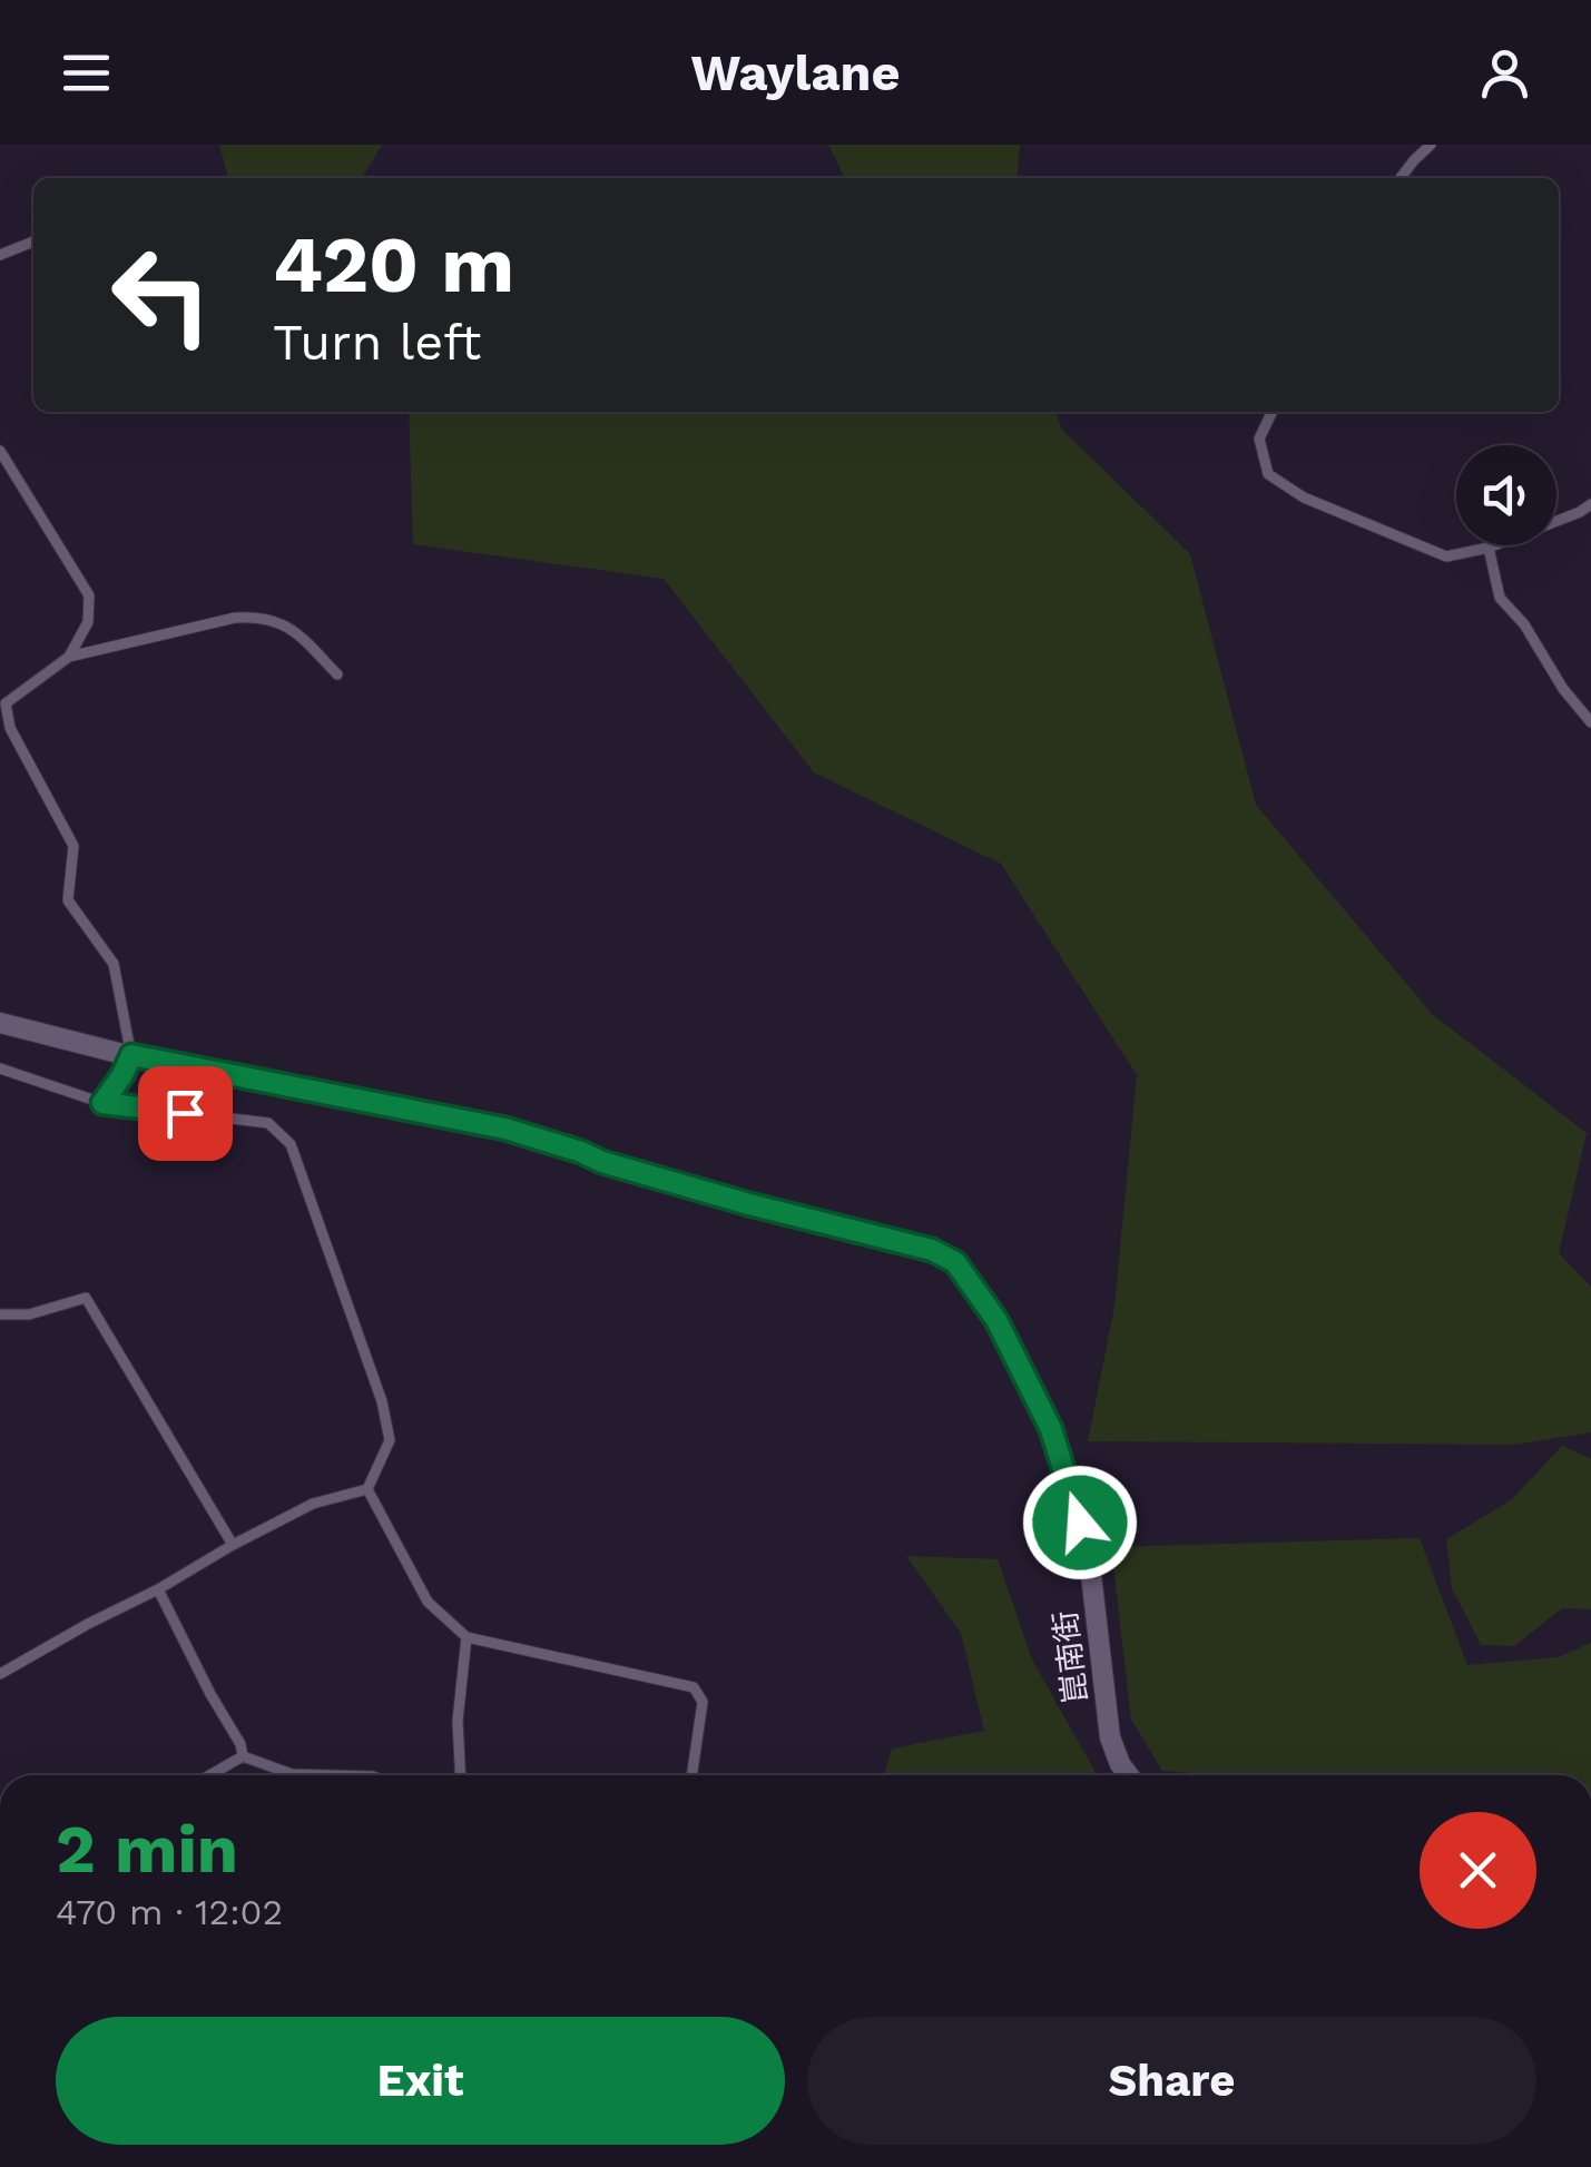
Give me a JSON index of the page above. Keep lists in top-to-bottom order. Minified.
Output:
{"streets":{"street":["崑南街"]},"page":{"header":"Waylane","turn":["420 m","Turn left"],"heading":["2 min","470 m · 12:02"],"buttons":["Exit","Share"]}}
